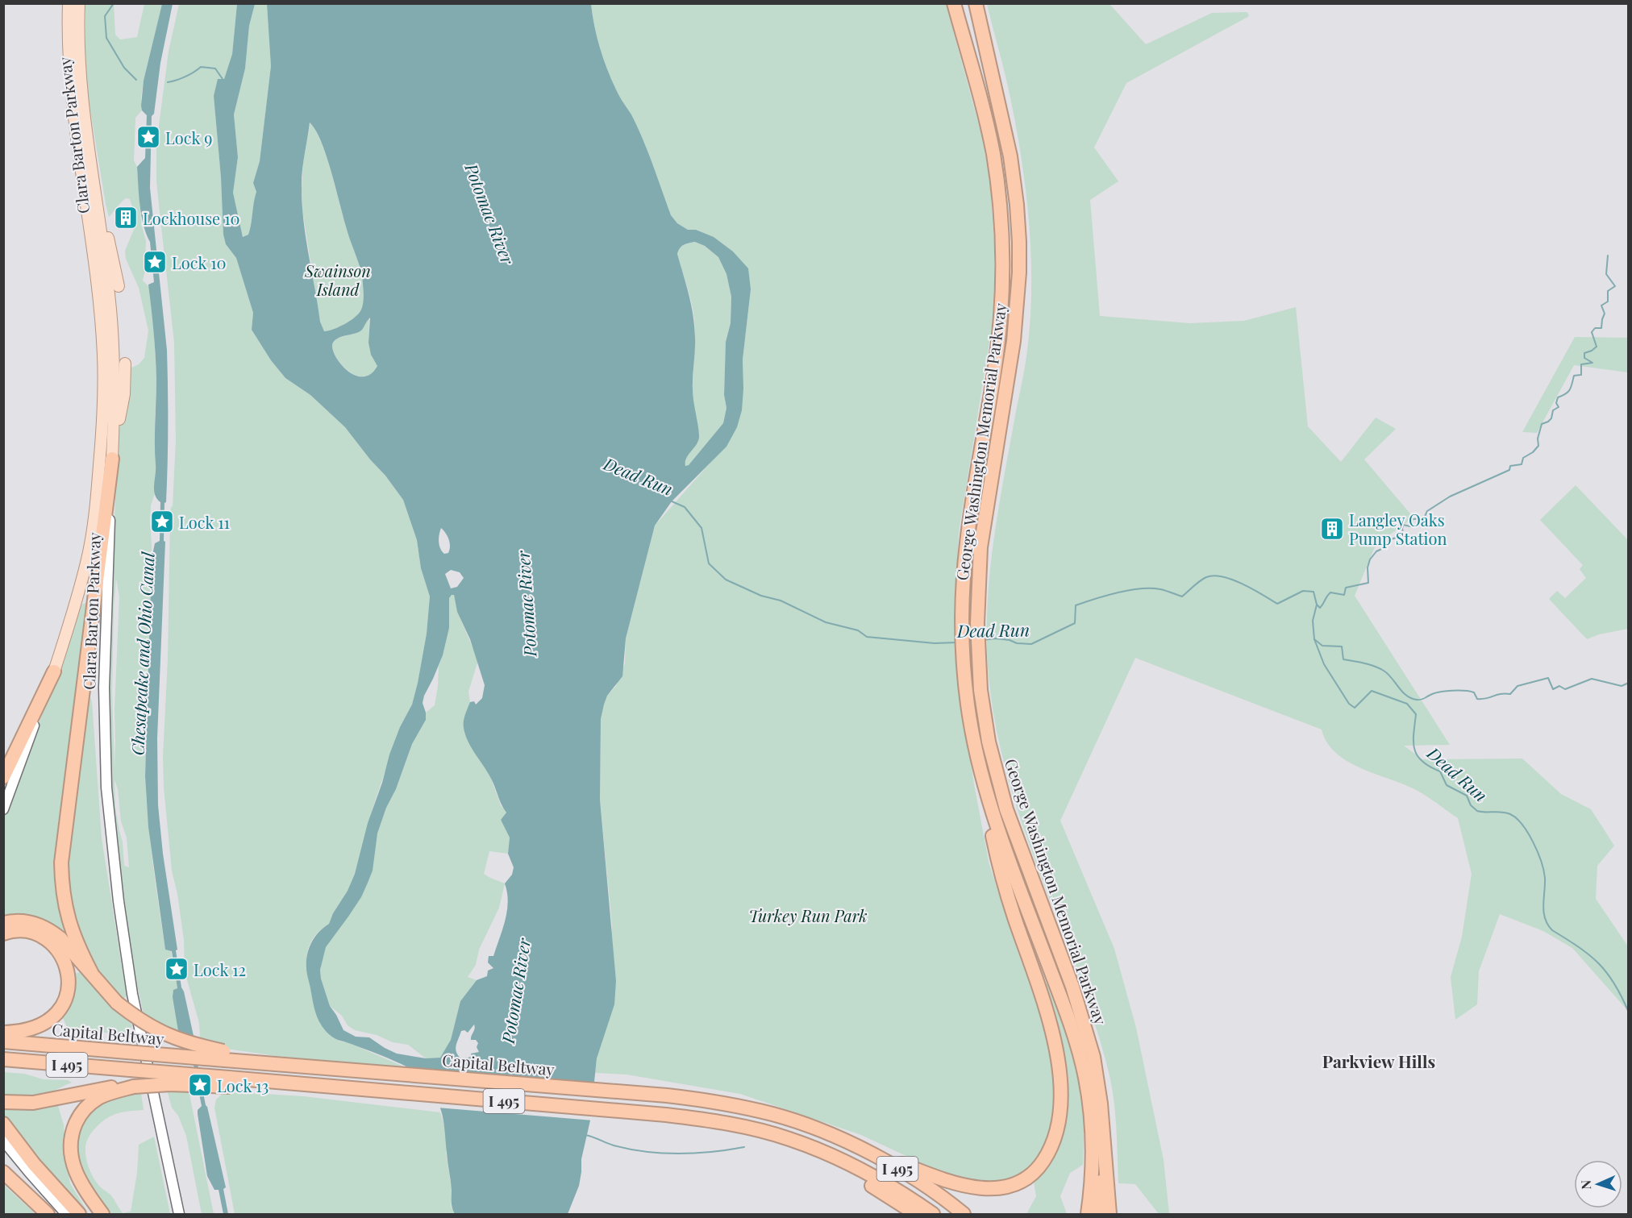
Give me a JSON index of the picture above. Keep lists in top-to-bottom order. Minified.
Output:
{"streets":{"highway":["George Washington Memorial Parkway","Capital Beltway","I 495"],"main road":["Clara Barton Parkway"]},"districts":["Parkview Hills"],"water":["Potomac River","Dead Run","Chesapeake and Ohio Canal"],"parks":["Swainson Island","Turkey Run Park"],"places":{"place":["Lock 9","Lock 10","Lock 11","Lock 12","Lock 13"],"building":["Lockhouse 10","Langley Oaks Pump Station"]},"north":"left"}
